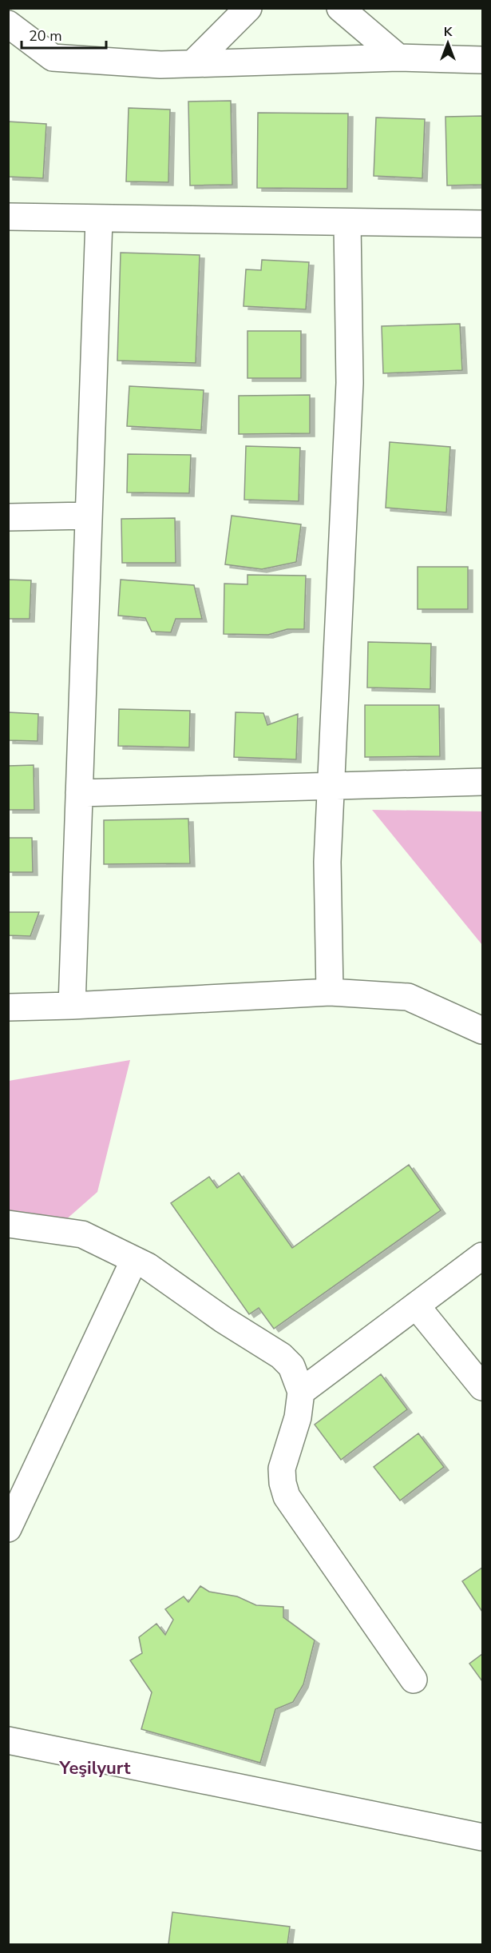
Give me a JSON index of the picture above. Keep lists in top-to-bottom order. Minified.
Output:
{"districts":["Yeşilyurt"],"scale_bar":"20 m","north":"top"}
